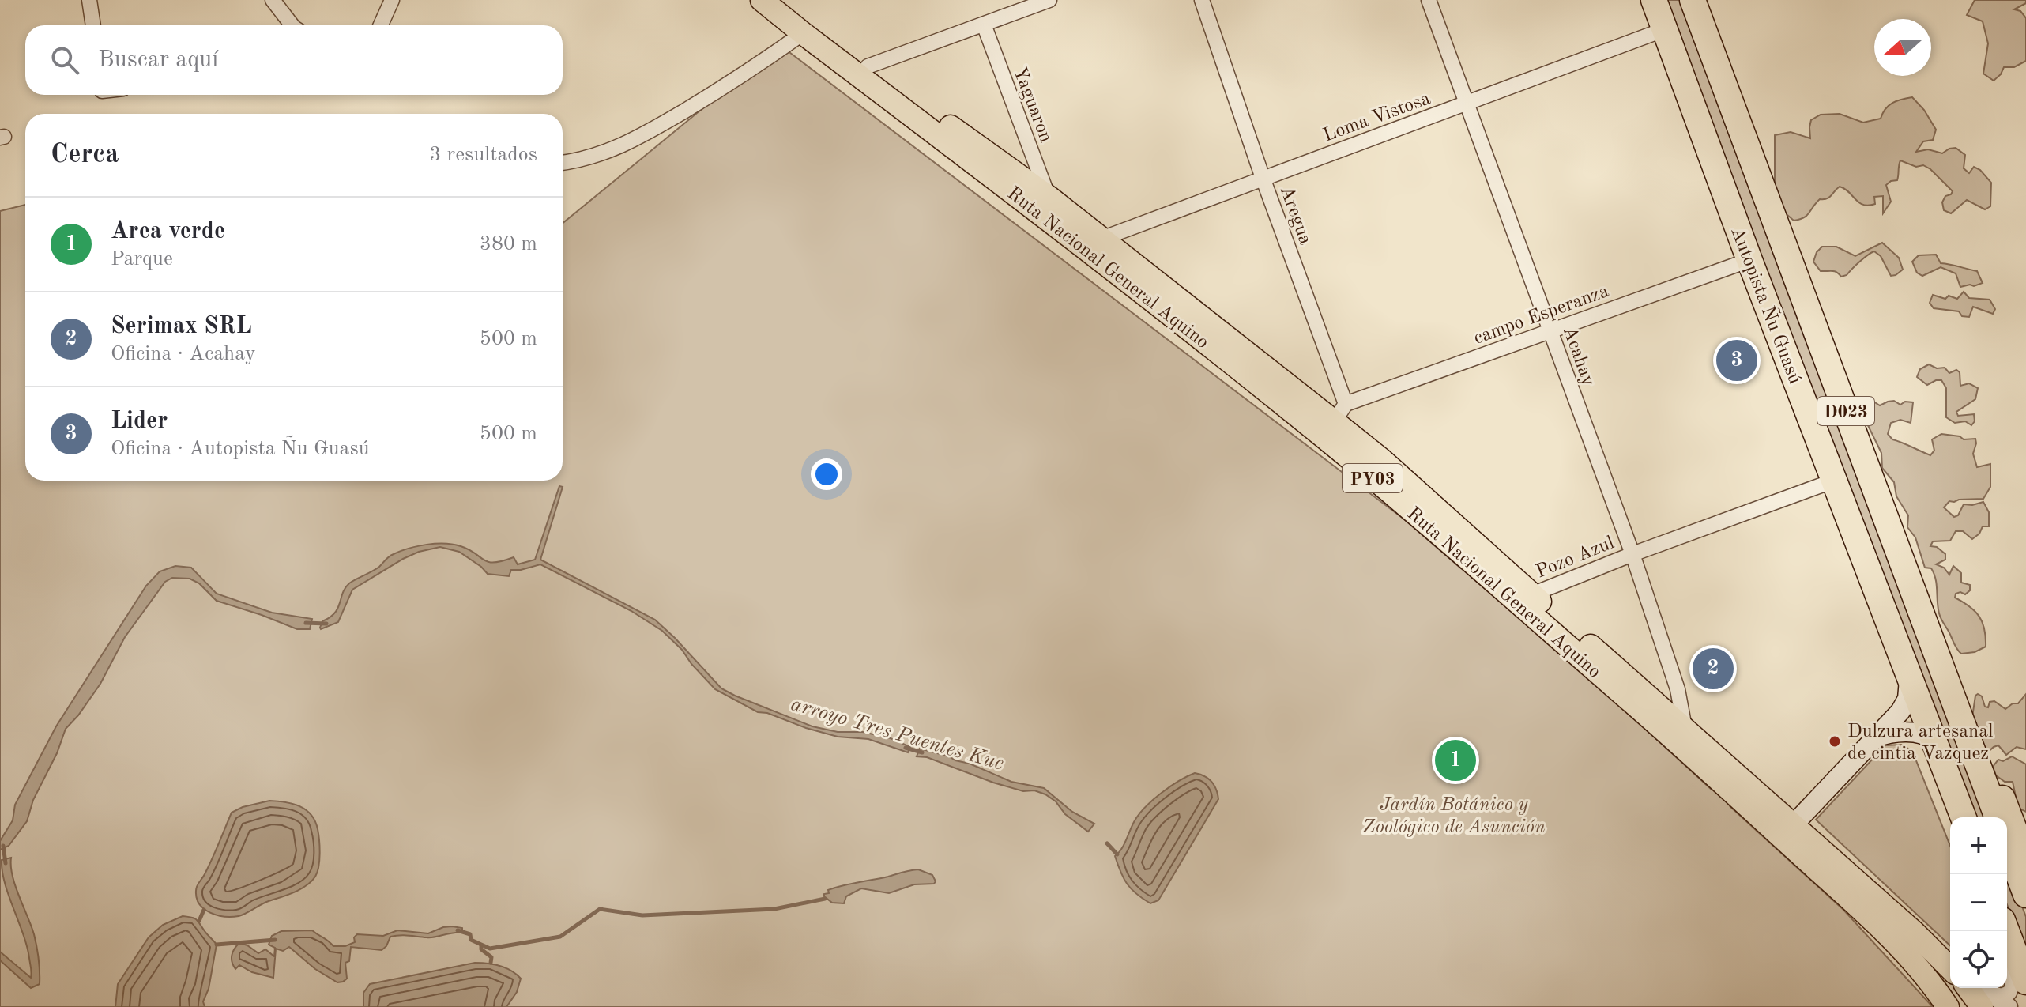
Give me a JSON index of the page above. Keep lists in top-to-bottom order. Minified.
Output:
{"streets":{"highway":["Ruta Nacional General Aquino","Autopista Ñu Guasú","D023","PY03"],"street":["Yaguaron","Loma Vistosa","Aregua","campo Esperanza","Acahay","Pozo Azul"]},"crossings":[["Yaguaron","Ruta Nacional General Aquino"],["Loma Vistosa","Aregua"],["Loma Vistosa","Ruta Nacional General Aquino"],["Loma Vistosa","Autopista Ñu Guasú"],["Loma Vistosa","Acahay"],["Aregua","Ruta Nacional General Aquino"],["Aregua","campo Esperanza"],["Ruta Nacional General Aquino","campo Esperanza"],["Ruta Nacional General Aquino","Acahay"],["Ruta Nacional General Aquino","Pozo Azul"],["Autopista Ñu Guasú","campo Esperanza"],["Autopista Ñu Guasú","Pozo Azul"],["campo Esperanza","Acahay"],["Acahay","Pozo Azul"]],"water":["arroyo Tres Puentes Kue"],"parks":["Jardín Botánico y Zoológico de Asunción"],"places":["Dulzura artesanal de cintia Vazquez"],"north":"left","page":{"search":"Buscar aquí","heading":["Cerca","3 resultados"],"list":[{"mark":"1","name":"Area verde","note":"Parque","value":"380 m"},{"mark":"2","name":"Serimax SRL","note":"Oficina · Acahay","value":"500 m"},{"mark":"3","name":"Lider","note":"Oficina · Autopista Ñu Guasú","value":"500 m"}],"pins":["3","2","1"],"map_buttons":["+","−"]}}
